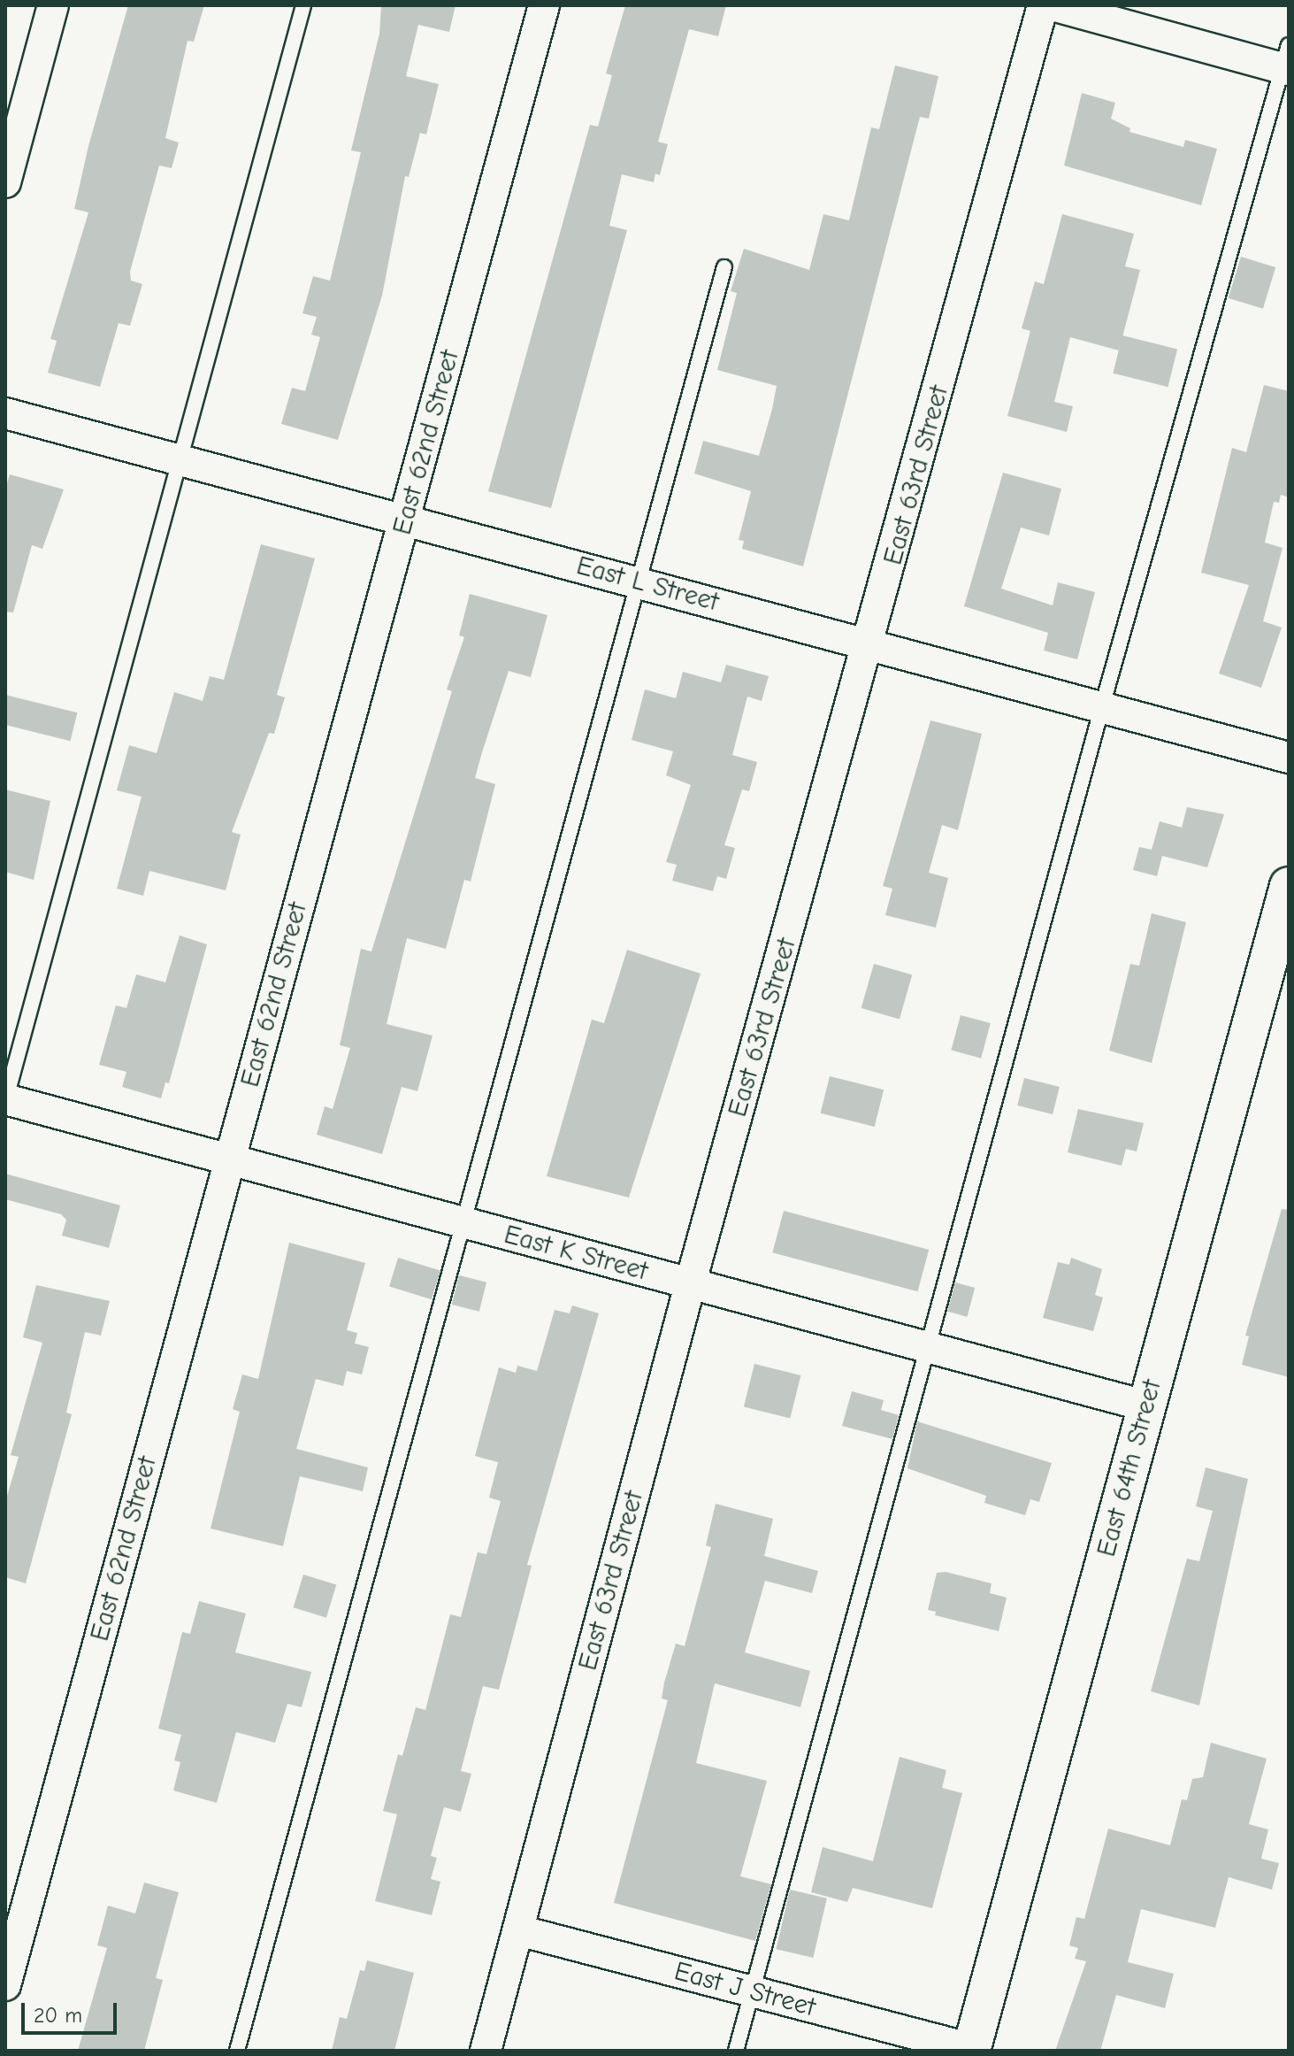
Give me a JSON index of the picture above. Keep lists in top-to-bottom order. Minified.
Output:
{"streets":{"street":["East 62nd Street","East 63rd Street","East L Street","East K Street","East 64th Street","East J Street"]},"crossings":[["East 62nd Street","East L Street"],["East 62nd Street","East K Street"],["East 63rd Street","East L Street"],["East 63rd Street","East K Street"],["East 63rd Street","East J Street"],["East K Street","East 64th Street"],["East 64th Street","East J Street"]],"scale_bar":"20 m"}
